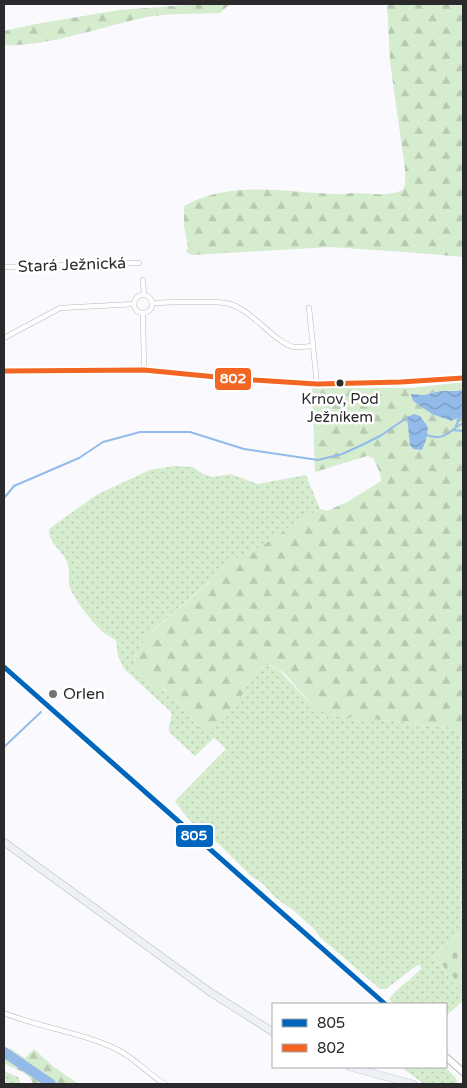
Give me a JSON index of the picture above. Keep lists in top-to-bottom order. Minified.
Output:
{"streets":{"street":["Stará Ježnická"]},"places":["Krnov, Pod Ježníkem","Orlen"],"lines":["transit line 802","transit line 805"],"legend":["805","802"]}
